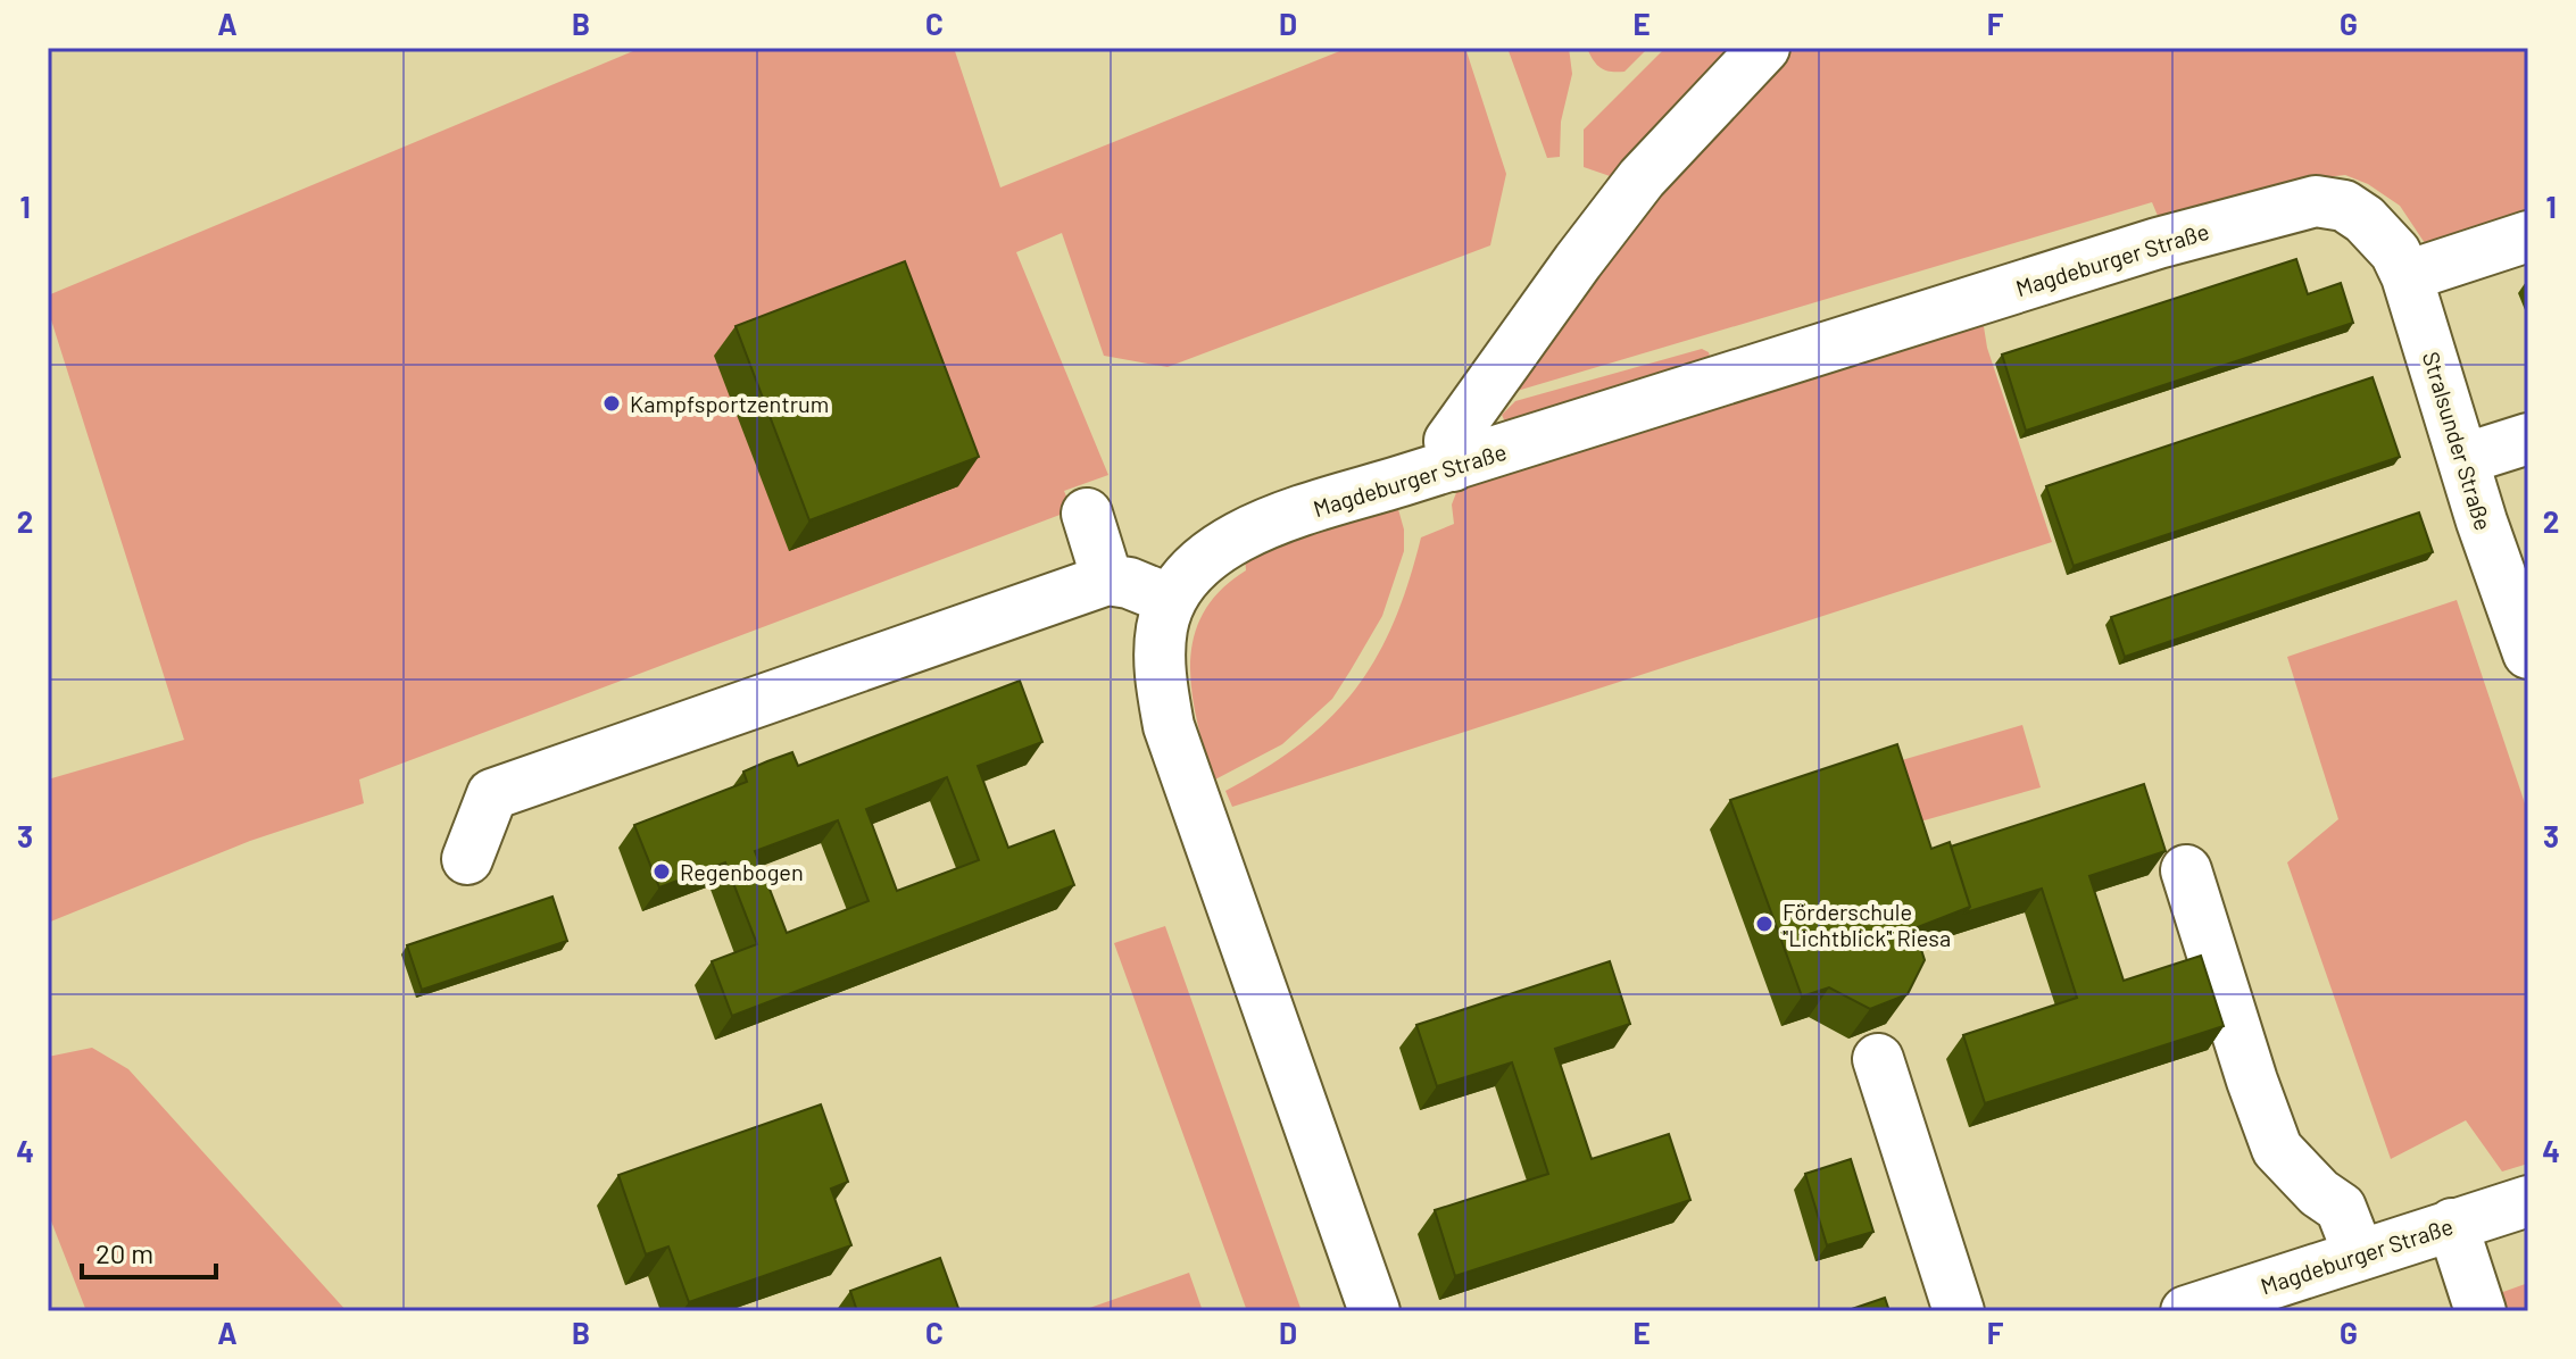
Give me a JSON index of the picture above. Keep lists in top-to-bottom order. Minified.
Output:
{"streets":{"street":["Magdeburger Straße","Stralsunder Straße"]},"crossings":[["Magdeburger Straße","Stralsunder Straße"]],"places":["Kampfsportzentrum","Regenbogen","Förderschule \"Lichtblick\" Riesa"],"scale_bar":"20 m","grid":{"columns":["A","B","C","D","E","F","G"],"rows":["1","2","3","4"]}}
